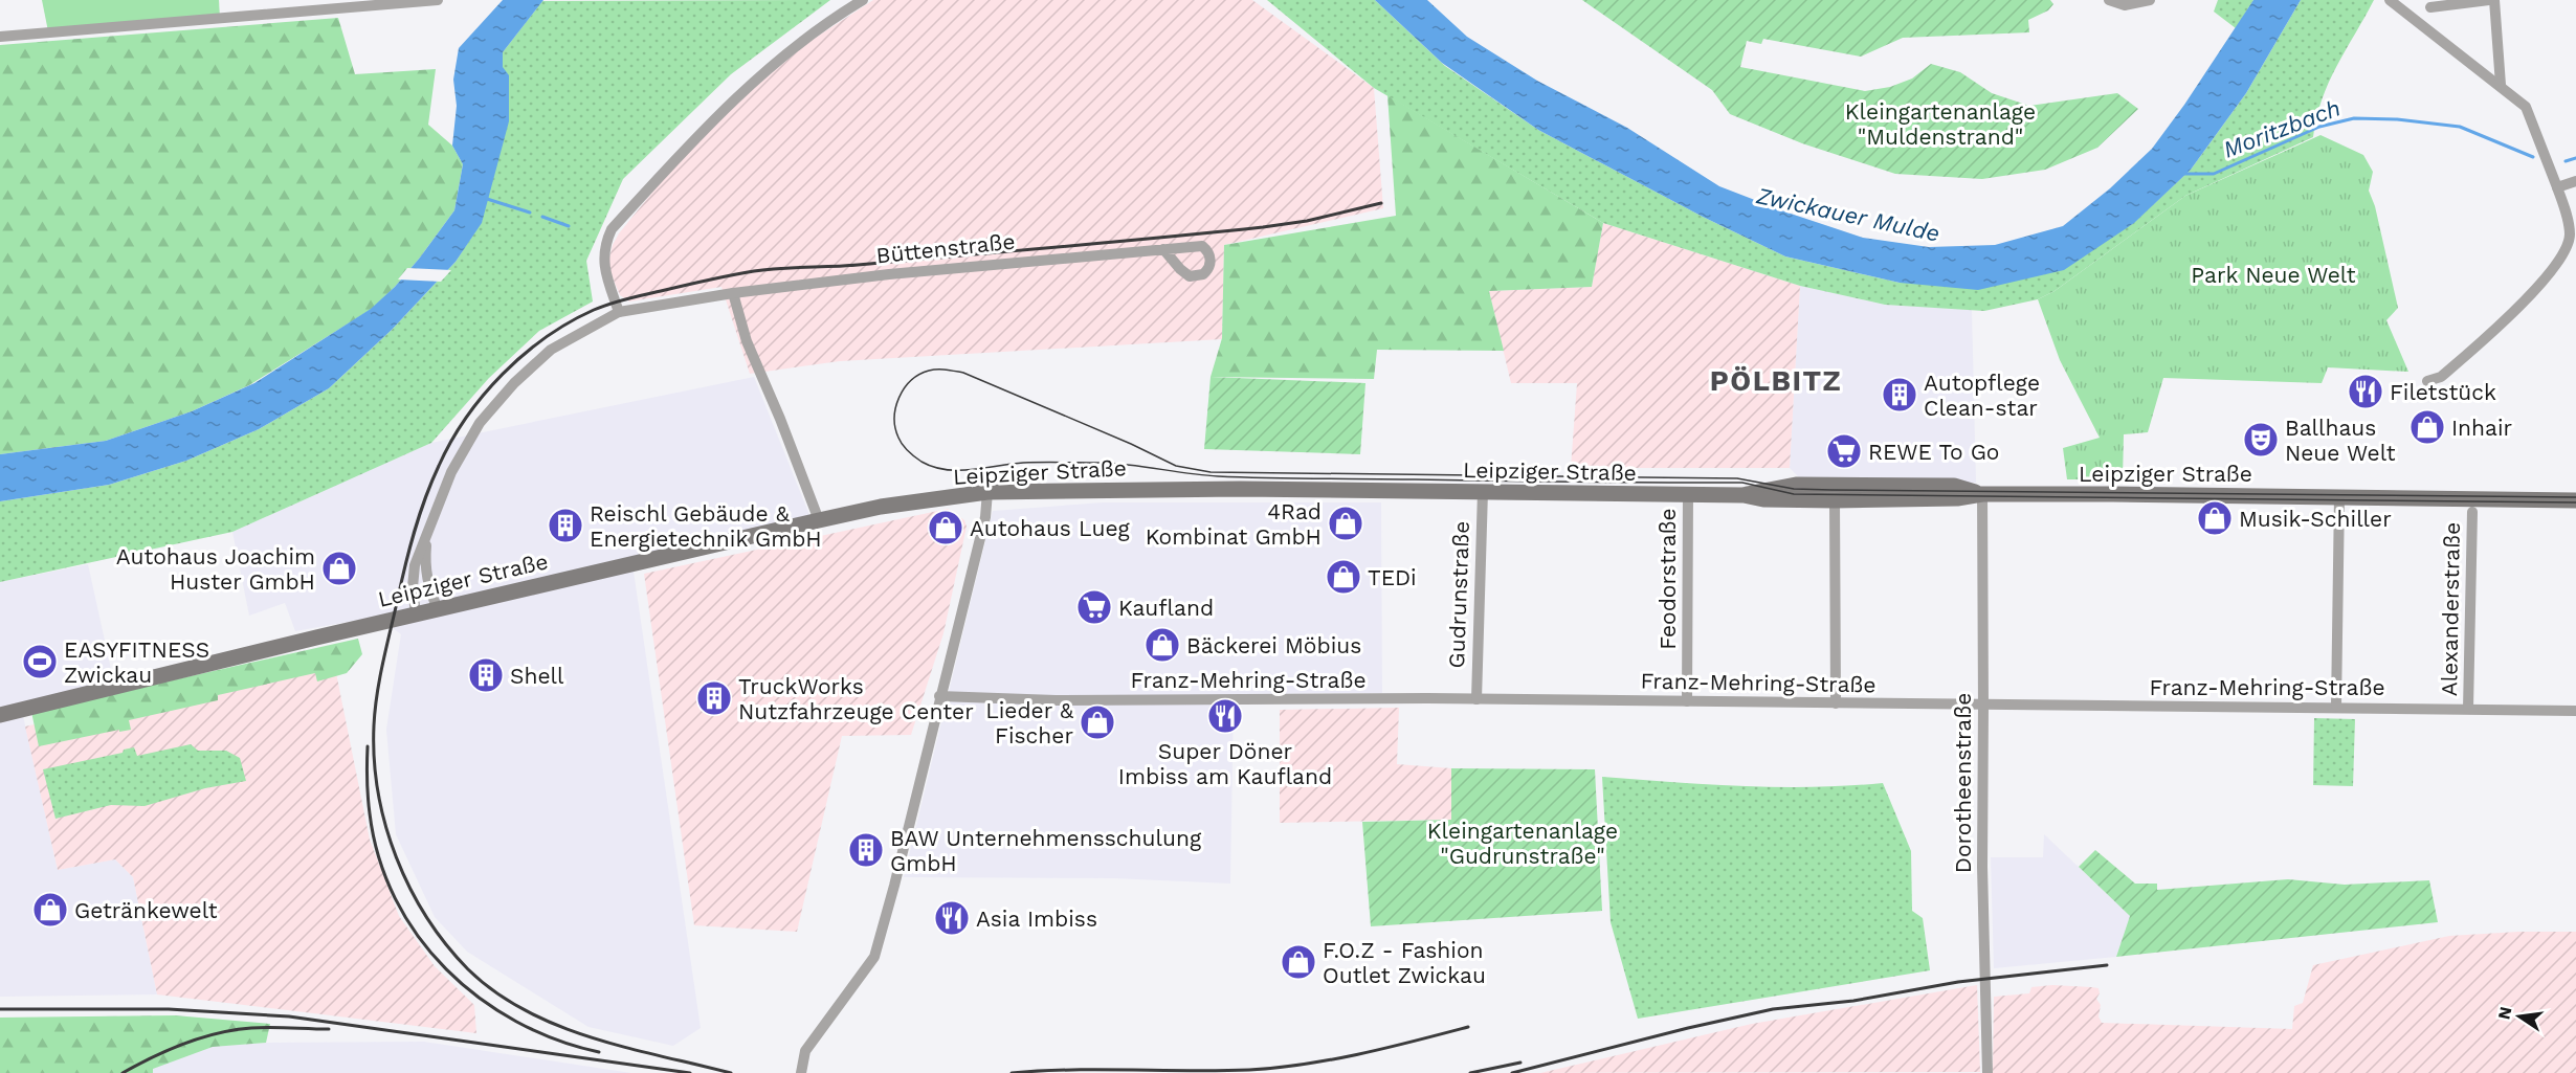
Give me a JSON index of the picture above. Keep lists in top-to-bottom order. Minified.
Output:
{"streets":{"street":["Büttenstraße","Leipziger Straße","Feodorstraße","Gudrunstraße","Alexanderstraße","Franz-Mehring-Straße","Dorotheenstraße"]},"crossings":[["Büttenstraße","Leipziger Straße"],["Leipziger Straße","Feodorstraße"],["Leipziger Straße","Gudrunstraße"],["Leipziger Straße","Dorotheenstraße"],["Feodorstraße","Franz-Mehring-Straße"],["Gudrunstraße","Franz-Mehring-Straße"],["Alexanderstraße","Franz-Mehring-Straße"],["Franz-Mehring-Straße","Dorotheenstraße"]],"districts":["PÖLBITZ"],"water":["Moritzbach","Zwickauer Mulde"],"parks":["Kleingartenanlage \"Muldenstrand\"","Park Neue Welt","Kleingartenanlage \"Gudrunstraße\""],"places":{"restaurant":["Filetstück","Super Döner Imbiss am Kaufland","Asia Imbiss"],"building":["Autopflege Clean-star","Reischl Gebäude & Energietechnik GmbH","Shell","TruckWorks Nutzfahrzeuge Center","BAW Unternehmensschulung GmbH"],"shop":["Inhair","Musik-Schiller","4Rad Kombinat GmbH","Autohaus Lueg","Autohaus Joachim Huster GmbH","TEDi","Bäckerei Möbius","Lieder & Fischer","Getränkewelt","F.O.Z - Fashion Outlet Zwickau"],"theatre":["Ballhaus Neue Welt"],"supermarket":["REWE To Go","Kaufland"],"sports":["EASYFITNESS Zwickau"]},"north":"left"}
